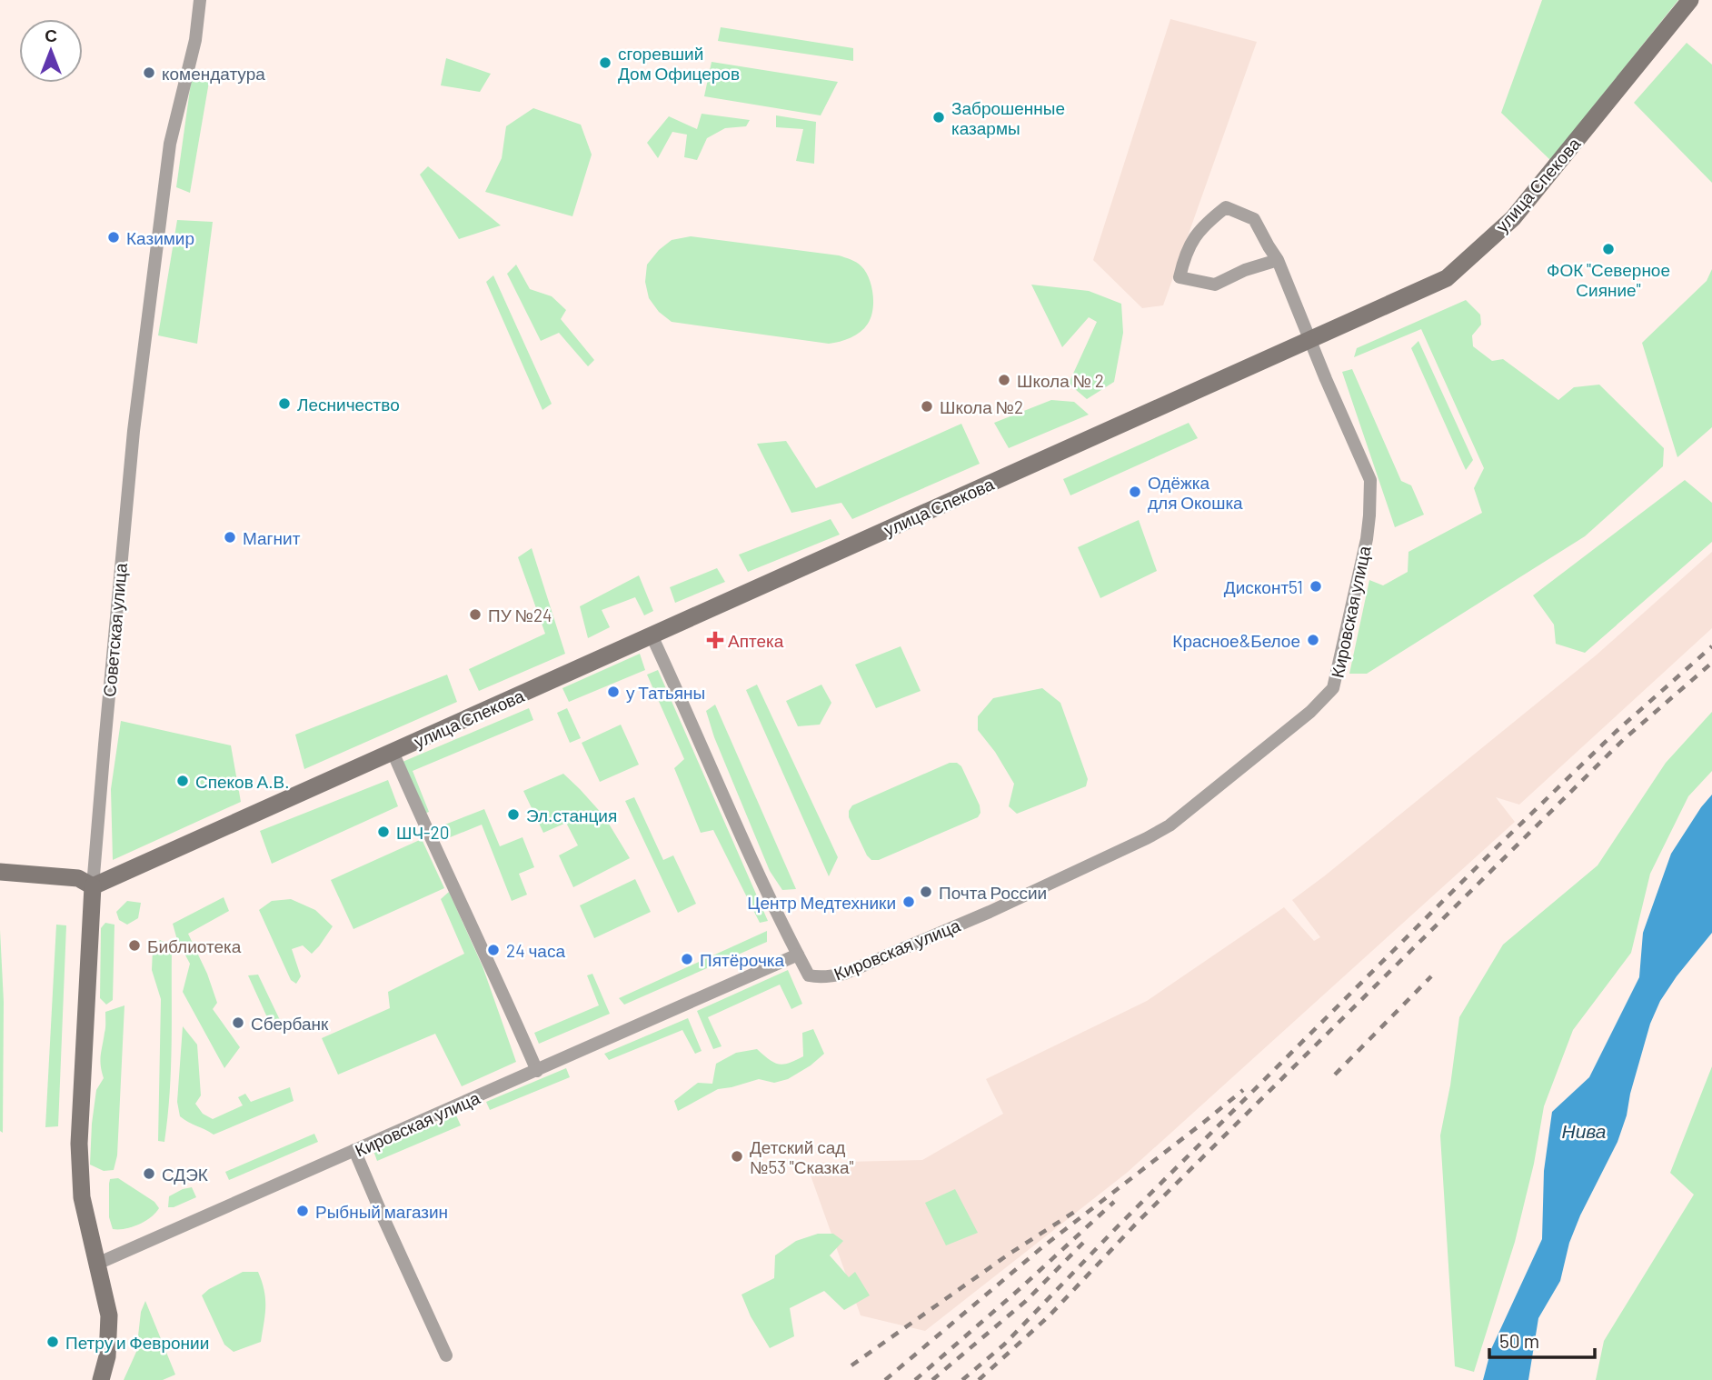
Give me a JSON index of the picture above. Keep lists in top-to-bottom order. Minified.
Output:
{"streets":{"main road":["улица Спекова","Советская улица"],"street":["Кировская улица"]},"crossings":[["улица Спекова","Кировская улица"],["улица Спекова","Советская улица"],["Кировская улица","Советская улица"]],"water":["Нива"],"places":{"other":["сгоревший Дом Офицеров","комендатура","Заброшенные казармы","Казимир","ФОК \"Северное Сияние\"","Школа № 2","Лесничество","Школа №2","Одёжка для Окошка","Магнит","Дисконт51","ПУ №24","Красное&Белое","у Татьяны","Спеков А.В.","Эл.станция","ШЧ-20","Почта России","Центр Медтехники","Библиотека","24 часа","Пятёрочка","Сбербанк","Детский сад №53 \"Сказка\"","СДЭК","Рыбный магазин","Петру и Февронии"],"health":["Аптека"]},"scale_bar":"50 m","north":"top"}
